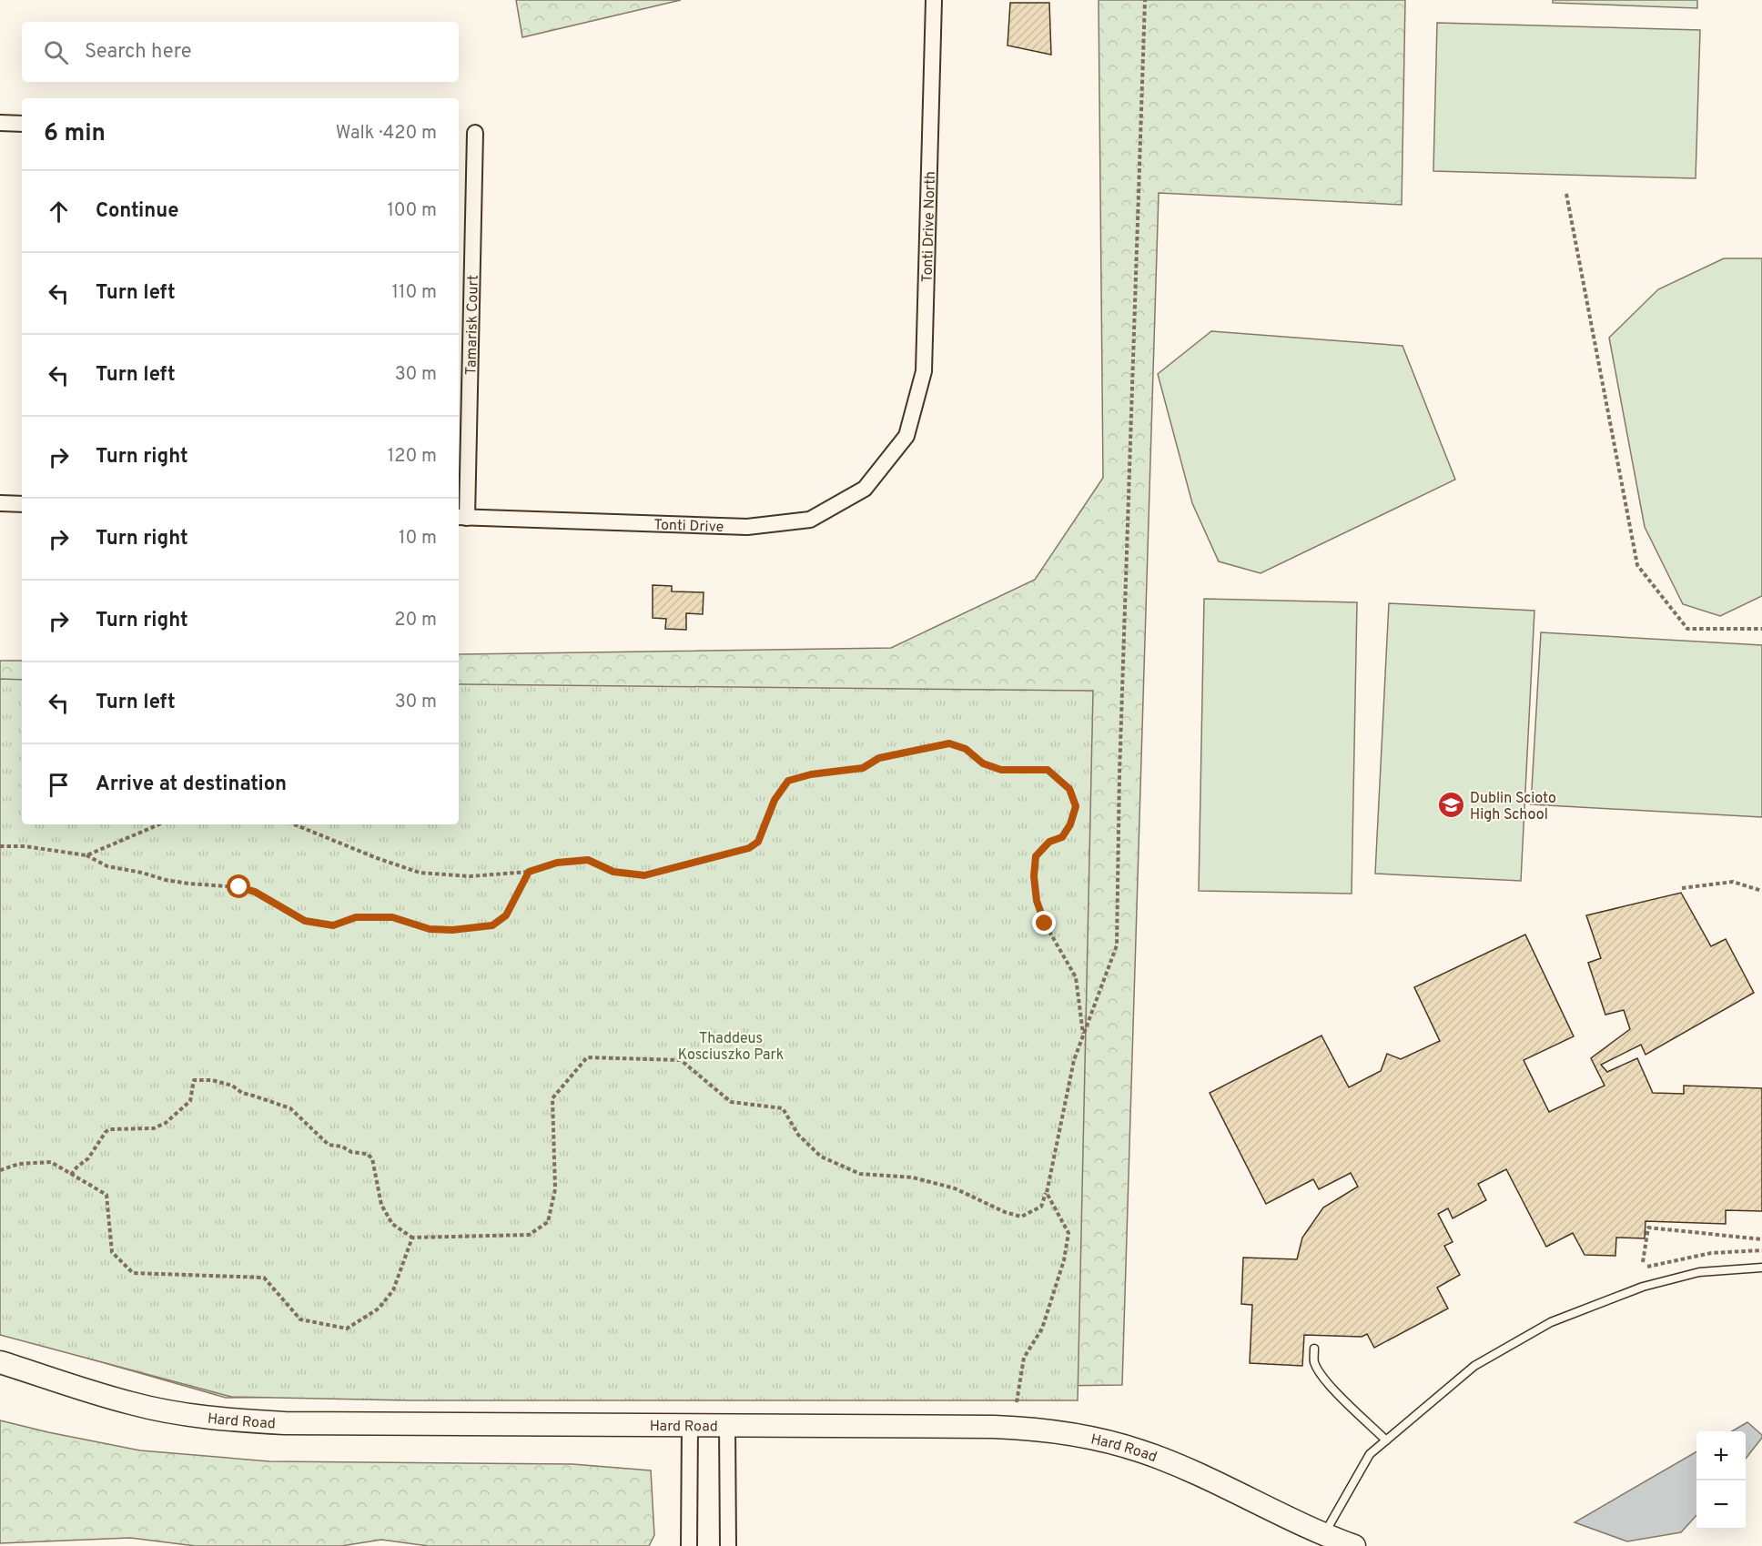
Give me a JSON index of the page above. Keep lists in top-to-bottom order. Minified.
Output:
{"streets":{"main road":["Hard Road"],"street":["Tonti Drive North","Tamarisk Court","Tonti Drive"]},"crossings":[["Tonti Drive North","Tonti Drive"],["Tamarisk Court","Tonti Drive"]],"parks":["Thaddeus Kosciuszko Park"],"places":{"school or university":["Dublin Scioto High School"]},"page":{"search":"Search here","heading":["6 min","Walk · 420 m"],"list":[["Continue","100 m"],["Turn left","110 m"],["Turn left","30 m"],["Turn right","120 m"],["Turn right","10 m"],["Turn right","20 m"],["Turn left","30 m"],"Arrive at destination"],"map_buttons":["+","−"]}}
